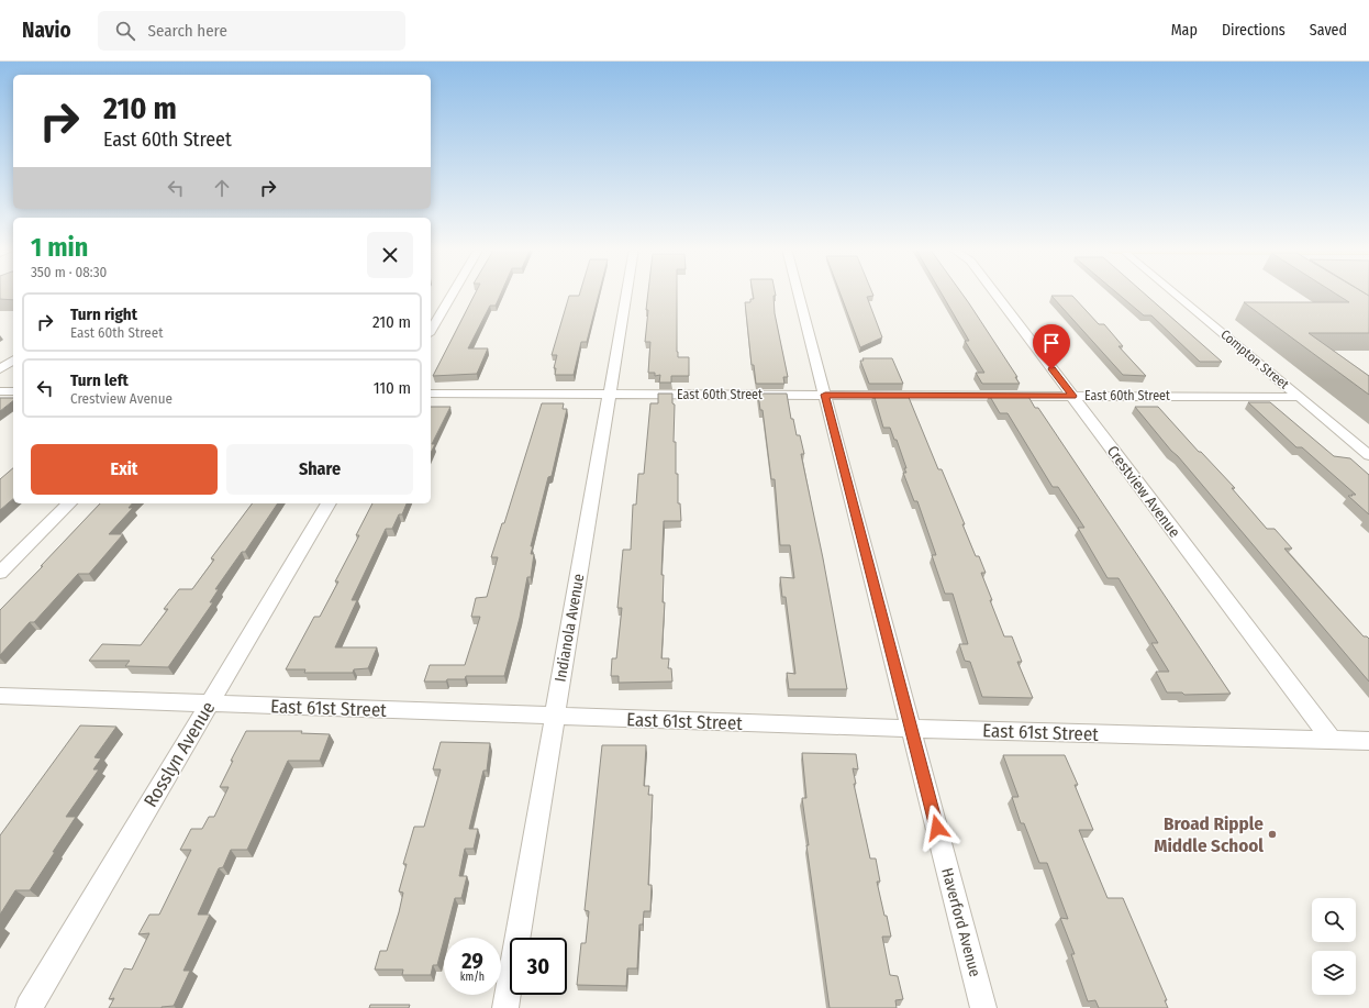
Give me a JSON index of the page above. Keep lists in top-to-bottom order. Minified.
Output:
{"streets":{"street":["Compton Street","East 60th Street","Crestview Avenue","Indianola Avenue","East 61st Street","Rosslyn Avenue","Haverford Avenue"]},"crossings":[["Compton Street","East 60th Street"],["East 60th Street","Crestview Avenue"],["East 60th Street","Indianola Avenue"],["East 60th Street","Haverford Avenue"],["Crestview Avenue","East 61st Street"],["Indianola Avenue","East 61st Street"],["East 61st Street","Rosslyn Avenue"],["East 61st Street","Haverford Avenue"]],"places":["Broad Ripple Middle School"],"page":{"header":"Navio","search":"Search here","nav":["Map","Directions","Saved"],"turn":["210 m","East 60th Street"],"heading":["1 min","350 m · 08:30"],"list":[{"name":"Turn right","note":"East 60th Street","value":"210 m"},{"name":"Turn left","note":"Crestview Avenue","value":"110 m"}],"buttons":["Exit","Share"],"speed":"29 km/h","limit":"30"}}
